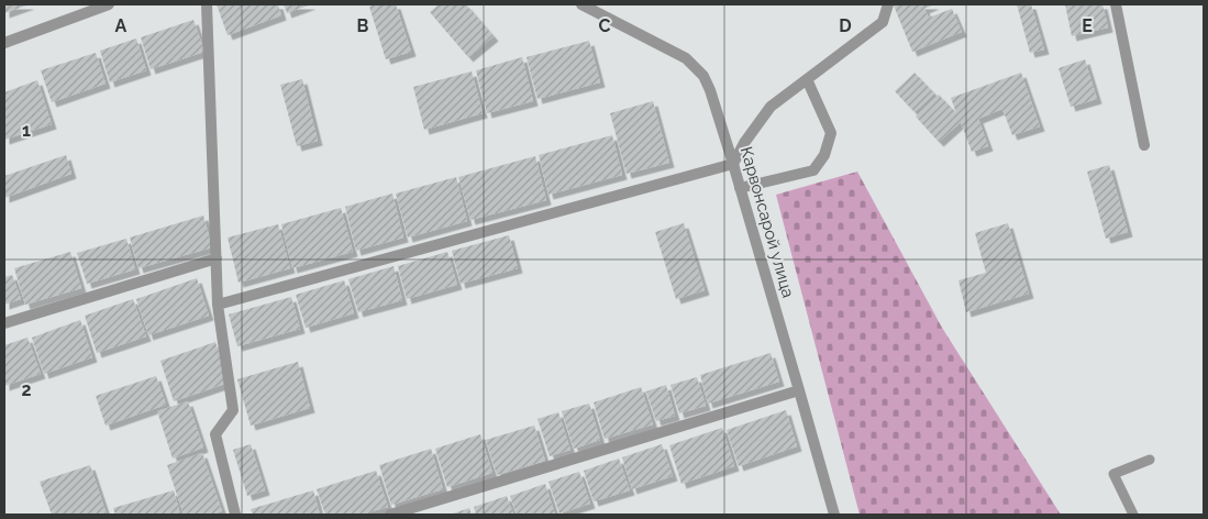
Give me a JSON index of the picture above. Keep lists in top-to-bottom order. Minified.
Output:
{"streets":{"street":["Карвонсарой улица"]},"grid":{"columns":["A","B","C","D","E"],"rows":["1","2"]}}
